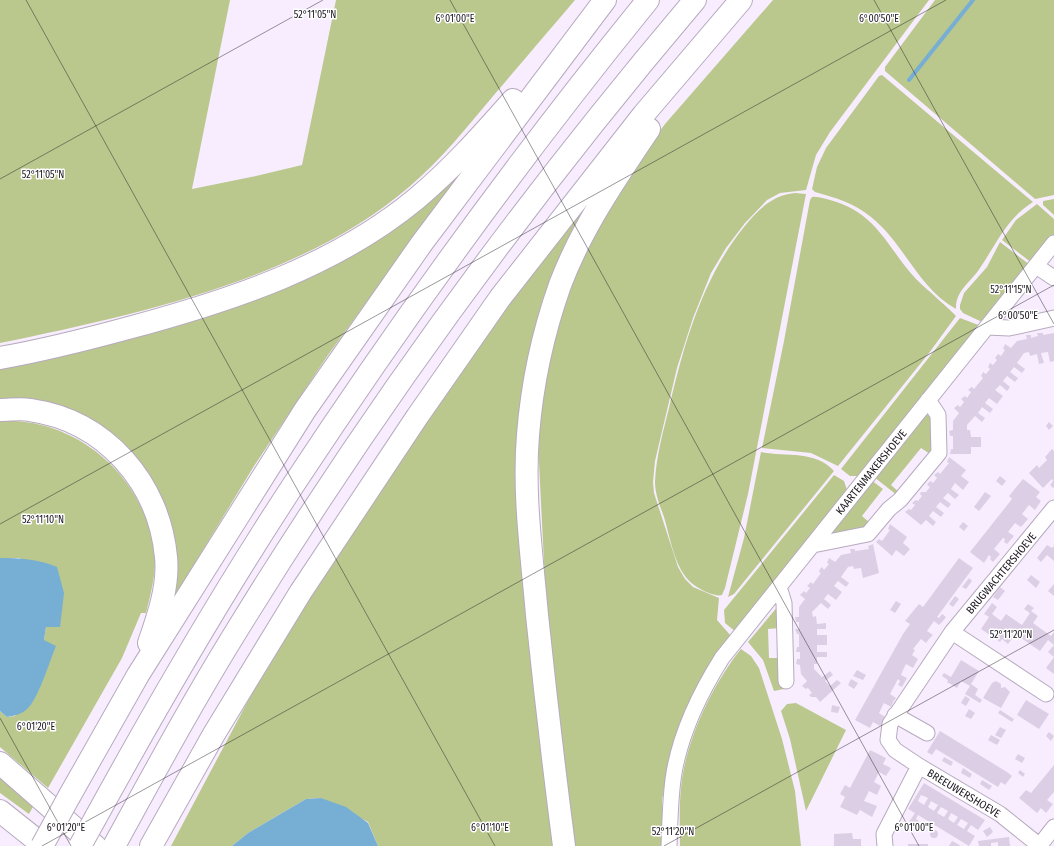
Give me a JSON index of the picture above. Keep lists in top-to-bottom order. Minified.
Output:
{"streets":{"street":["KAARTENMAKERSHOEVE","BRUGWACHTERSHOEVE","BREEUWERSHOEVE"]},"crossings":[["BRUGWACHTERSHOEVE","BREEUWERSHOEVE"]],"coordinates":["52°11'05\"N","6°01'00\"E","6°00'50\"E","52°11'15\"N","52°11'10\"N","52°11'20\"N","6°01'20\"E","6°01'10\"E"]}
